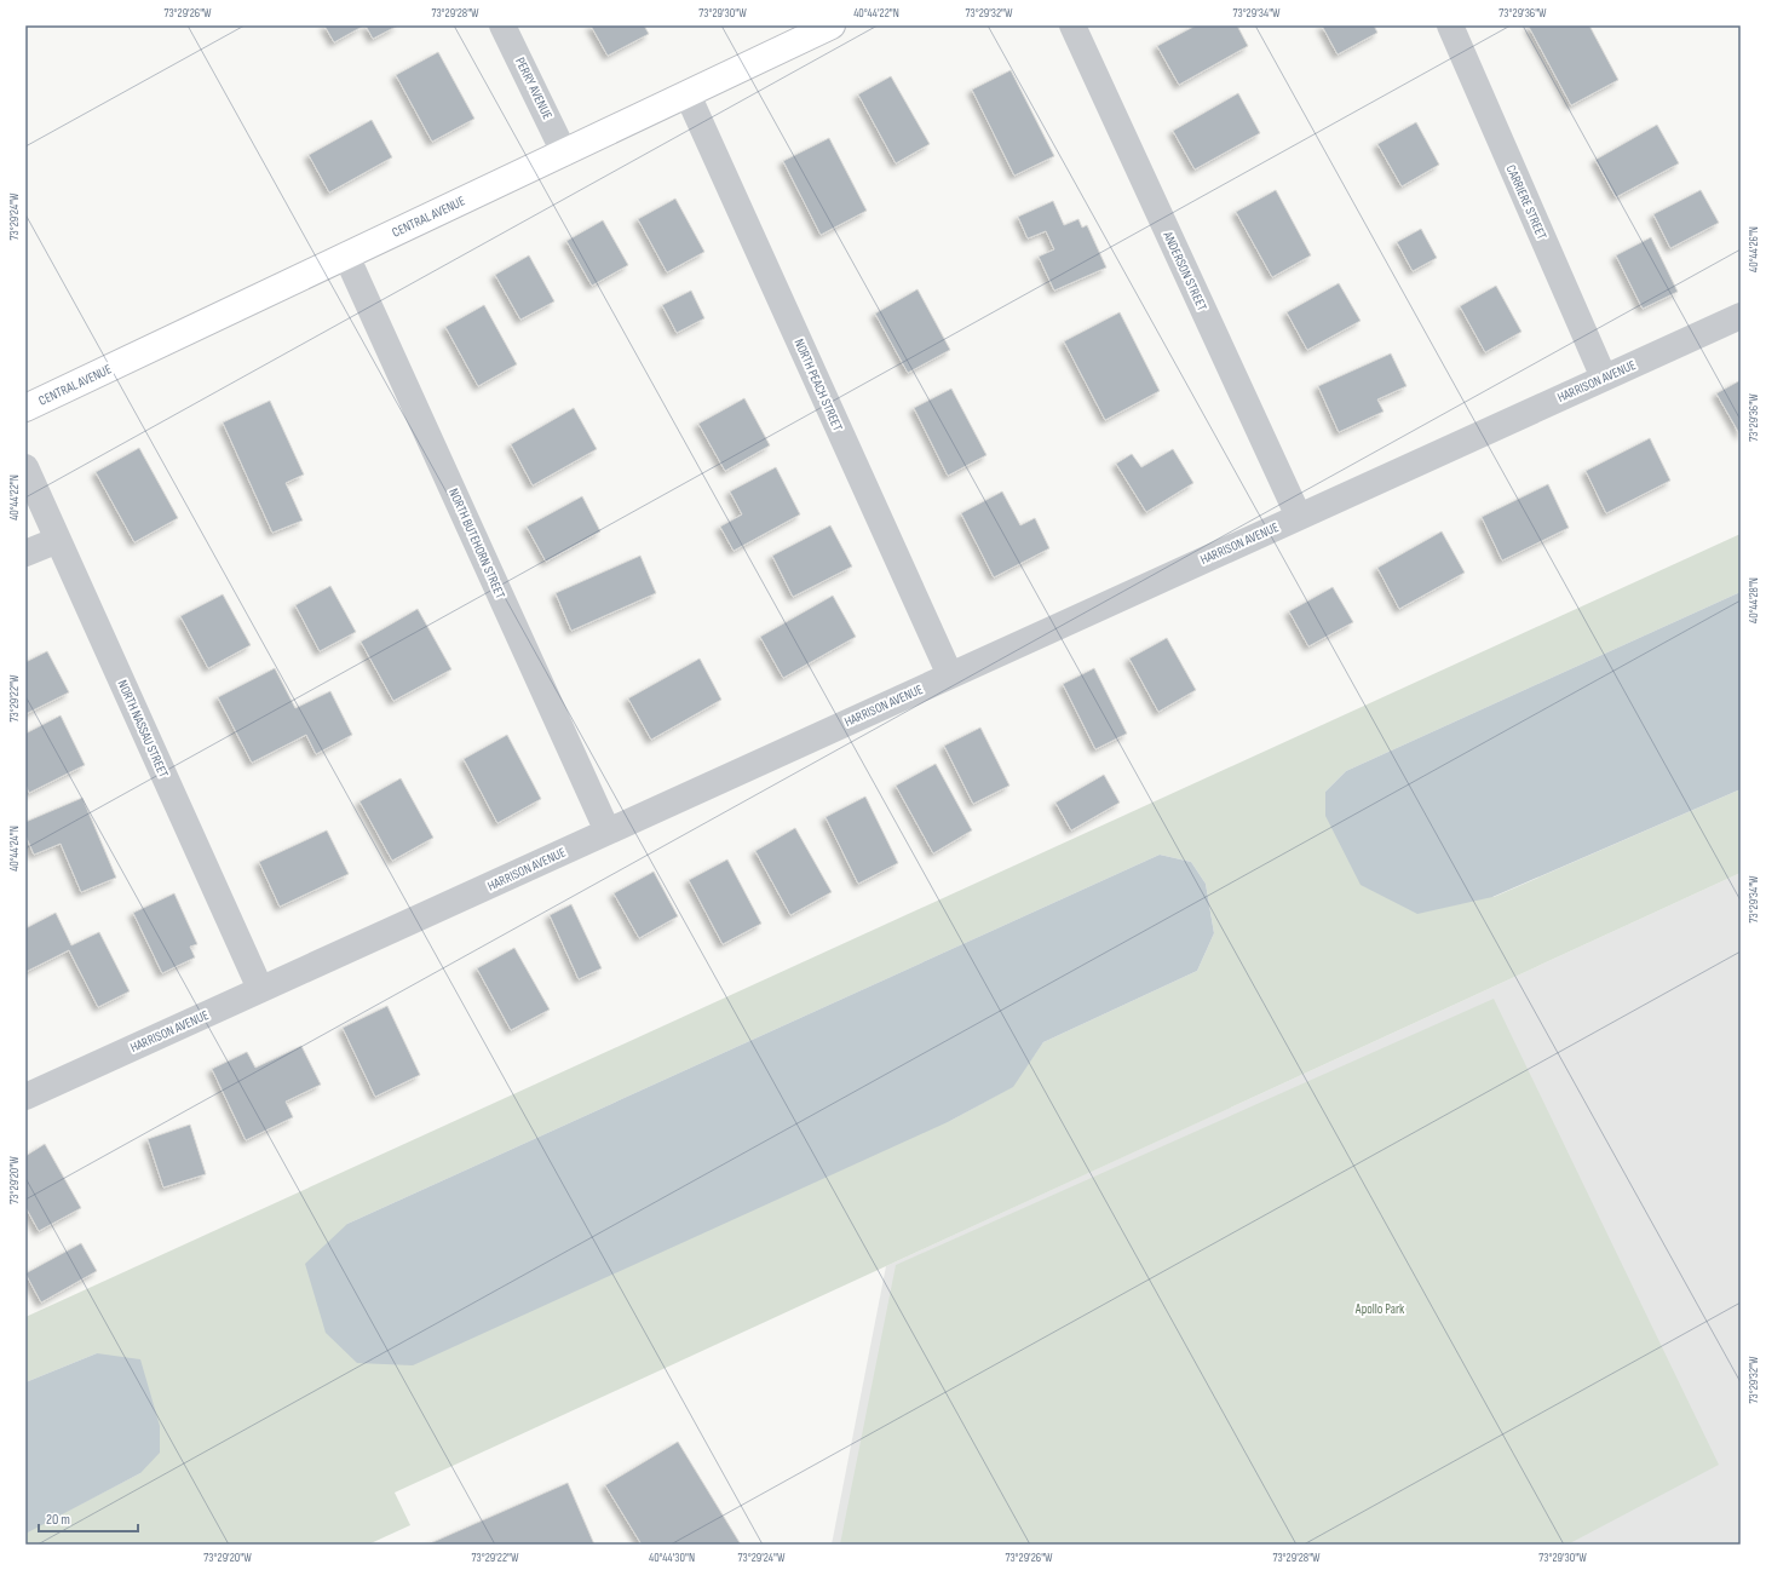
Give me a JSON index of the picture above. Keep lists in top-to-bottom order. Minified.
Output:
{"streets":{"main road":["CENTRAL AVENUE"],"street":["PERRY AVENUE","CARRIERE STREET","ANDERSON STREET","HARRISON AVENUE","NORTH PEACH STREET","NORTH BUTEHORN STREET","NORTH NASSAU STREET"]},"crossings":[["PERRY AVENUE","CENTRAL AVENUE"],["CARRIERE STREET","HARRISON AVENUE"],["CENTRAL AVENUE","NORTH PEACH STREET"],["CENTRAL AVENUE","NORTH BUTEHORN STREET"],["ANDERSON STREET","HARRISON AVENUE"],["HARRISON AVENUE","NORTH PEACH STREET"],["HARRISON AVENUE","NORTH BUTEHORN STREET"],["HARRISON AVENUE","NORTH NASSAU STREET"]],"parks":["Apollo Park"],"scale_bar":"20 m","coordinates":["73°29'26\"W","73°29'28\"W","73°29'30\"W","40°44'22\"N","73°29'32\"W","73°29'34\"W","73°29'36\"W","73°29'24\"W","40°44'26\"N","40°44'28\"N","73°29'22\"W","40°44'24\"N","73°29'20\"W","40°44'30\"N"]}
